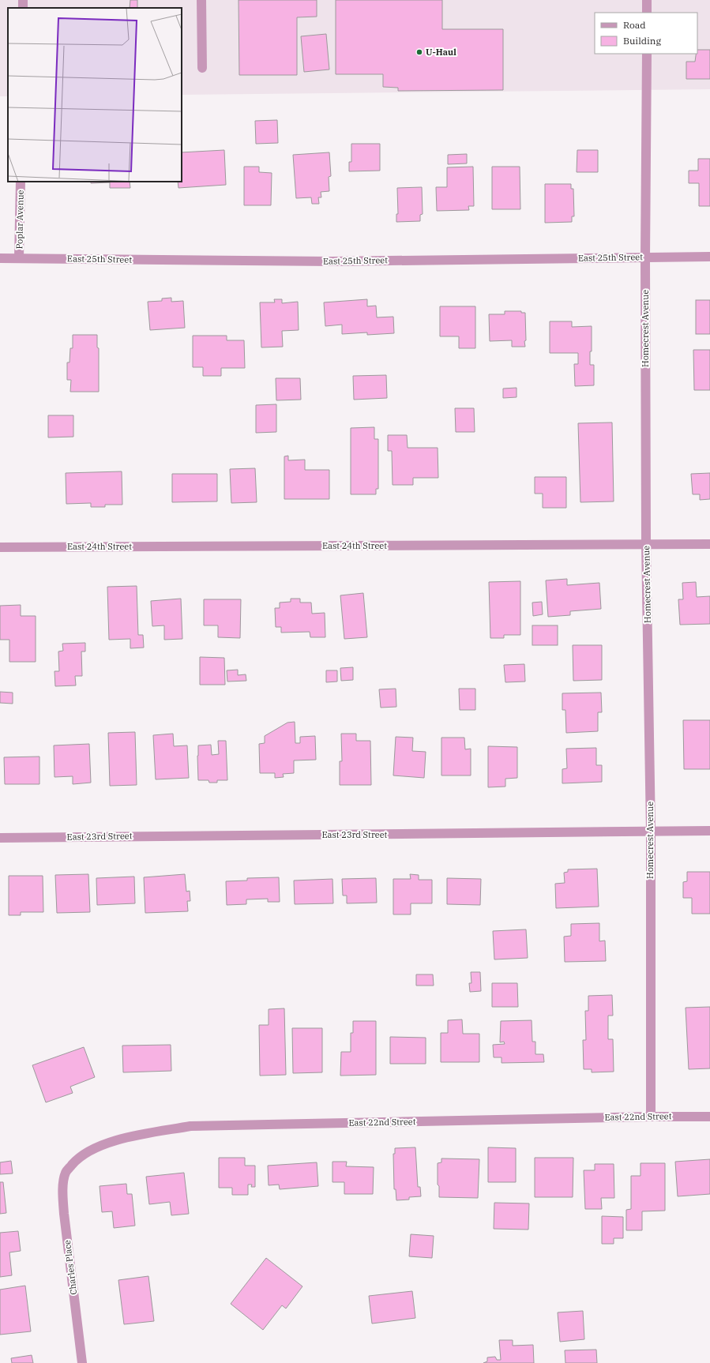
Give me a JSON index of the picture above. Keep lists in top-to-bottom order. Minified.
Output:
{"streets":{"street":["Poplar Avenue","East 25th Street","Homecrest Avenue","East 24th Street","East 23rd Street","East 22nd Street","Charles Place"]},"crossings":[["Poplar Avenue","East 25th Street"],["East 25th Street","Homecrest Avenue"],["Homecrest Avenue","East 24th Street"],["Homecrest Avenue","East 23rd Street"],["Homecrest Avenue","East 22nd Street"],["East 22nd Street","Charles Place"]],"places":["U-Haul"],"legend":["Road","Building"]}
